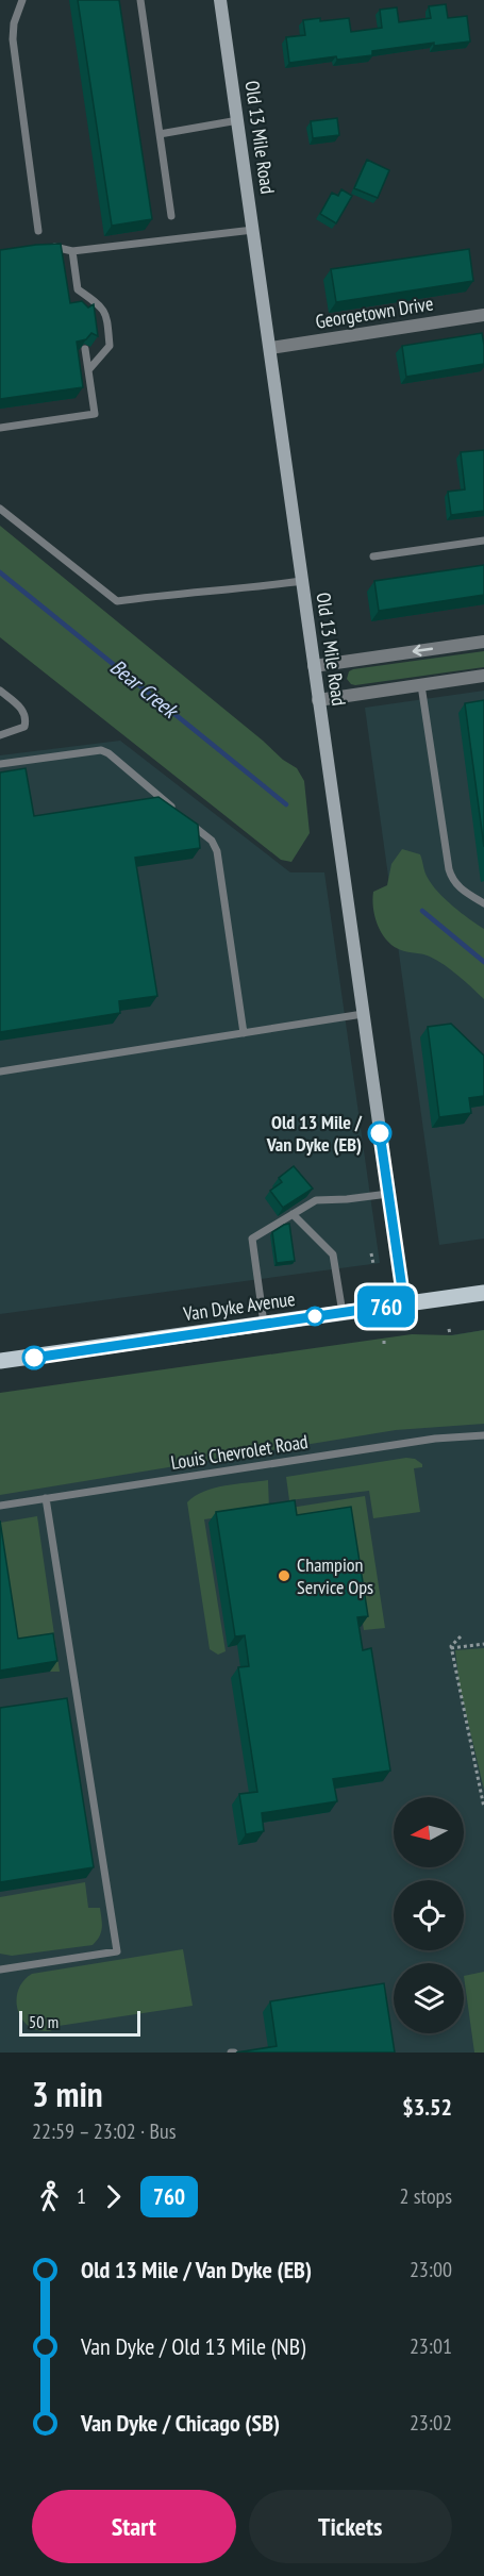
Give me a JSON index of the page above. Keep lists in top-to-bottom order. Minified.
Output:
{"streets":{"main road":["Van Dyke Avenue"],"street":["Old 13 Mile Road","Georgetown Drive"],"lane":["Louis Chevrolet Road"]},"crossings":[["Old 13 Mile Road","Georgetown Drive"],["Old 13 Mile Road","Van Dyke Avenue"]],"water":["Bear Creek"],"places":["Old 13 Mile / Van Dyke (EB)","Champion Service Ops"],"lines":["bus line 760"],"scale_bar":"50 m","north":"left","page":{"on_map":"760","scale":"50 m","heading":["3 min","22:59 – 23:02 · Bus","$3.52"],"legs":["1","760","2 stops"],"list":[{"name":"Old 13 Mile / Van Dyke (EB)","value":"23:00"},{"name":"Van Dyke / Old 13 Mile (NB)","value":"23:01"},{"name":"Van Dyke / Chicago (SB)","value":"23:02"}],"buttons":["Start","Tickets"]}}
